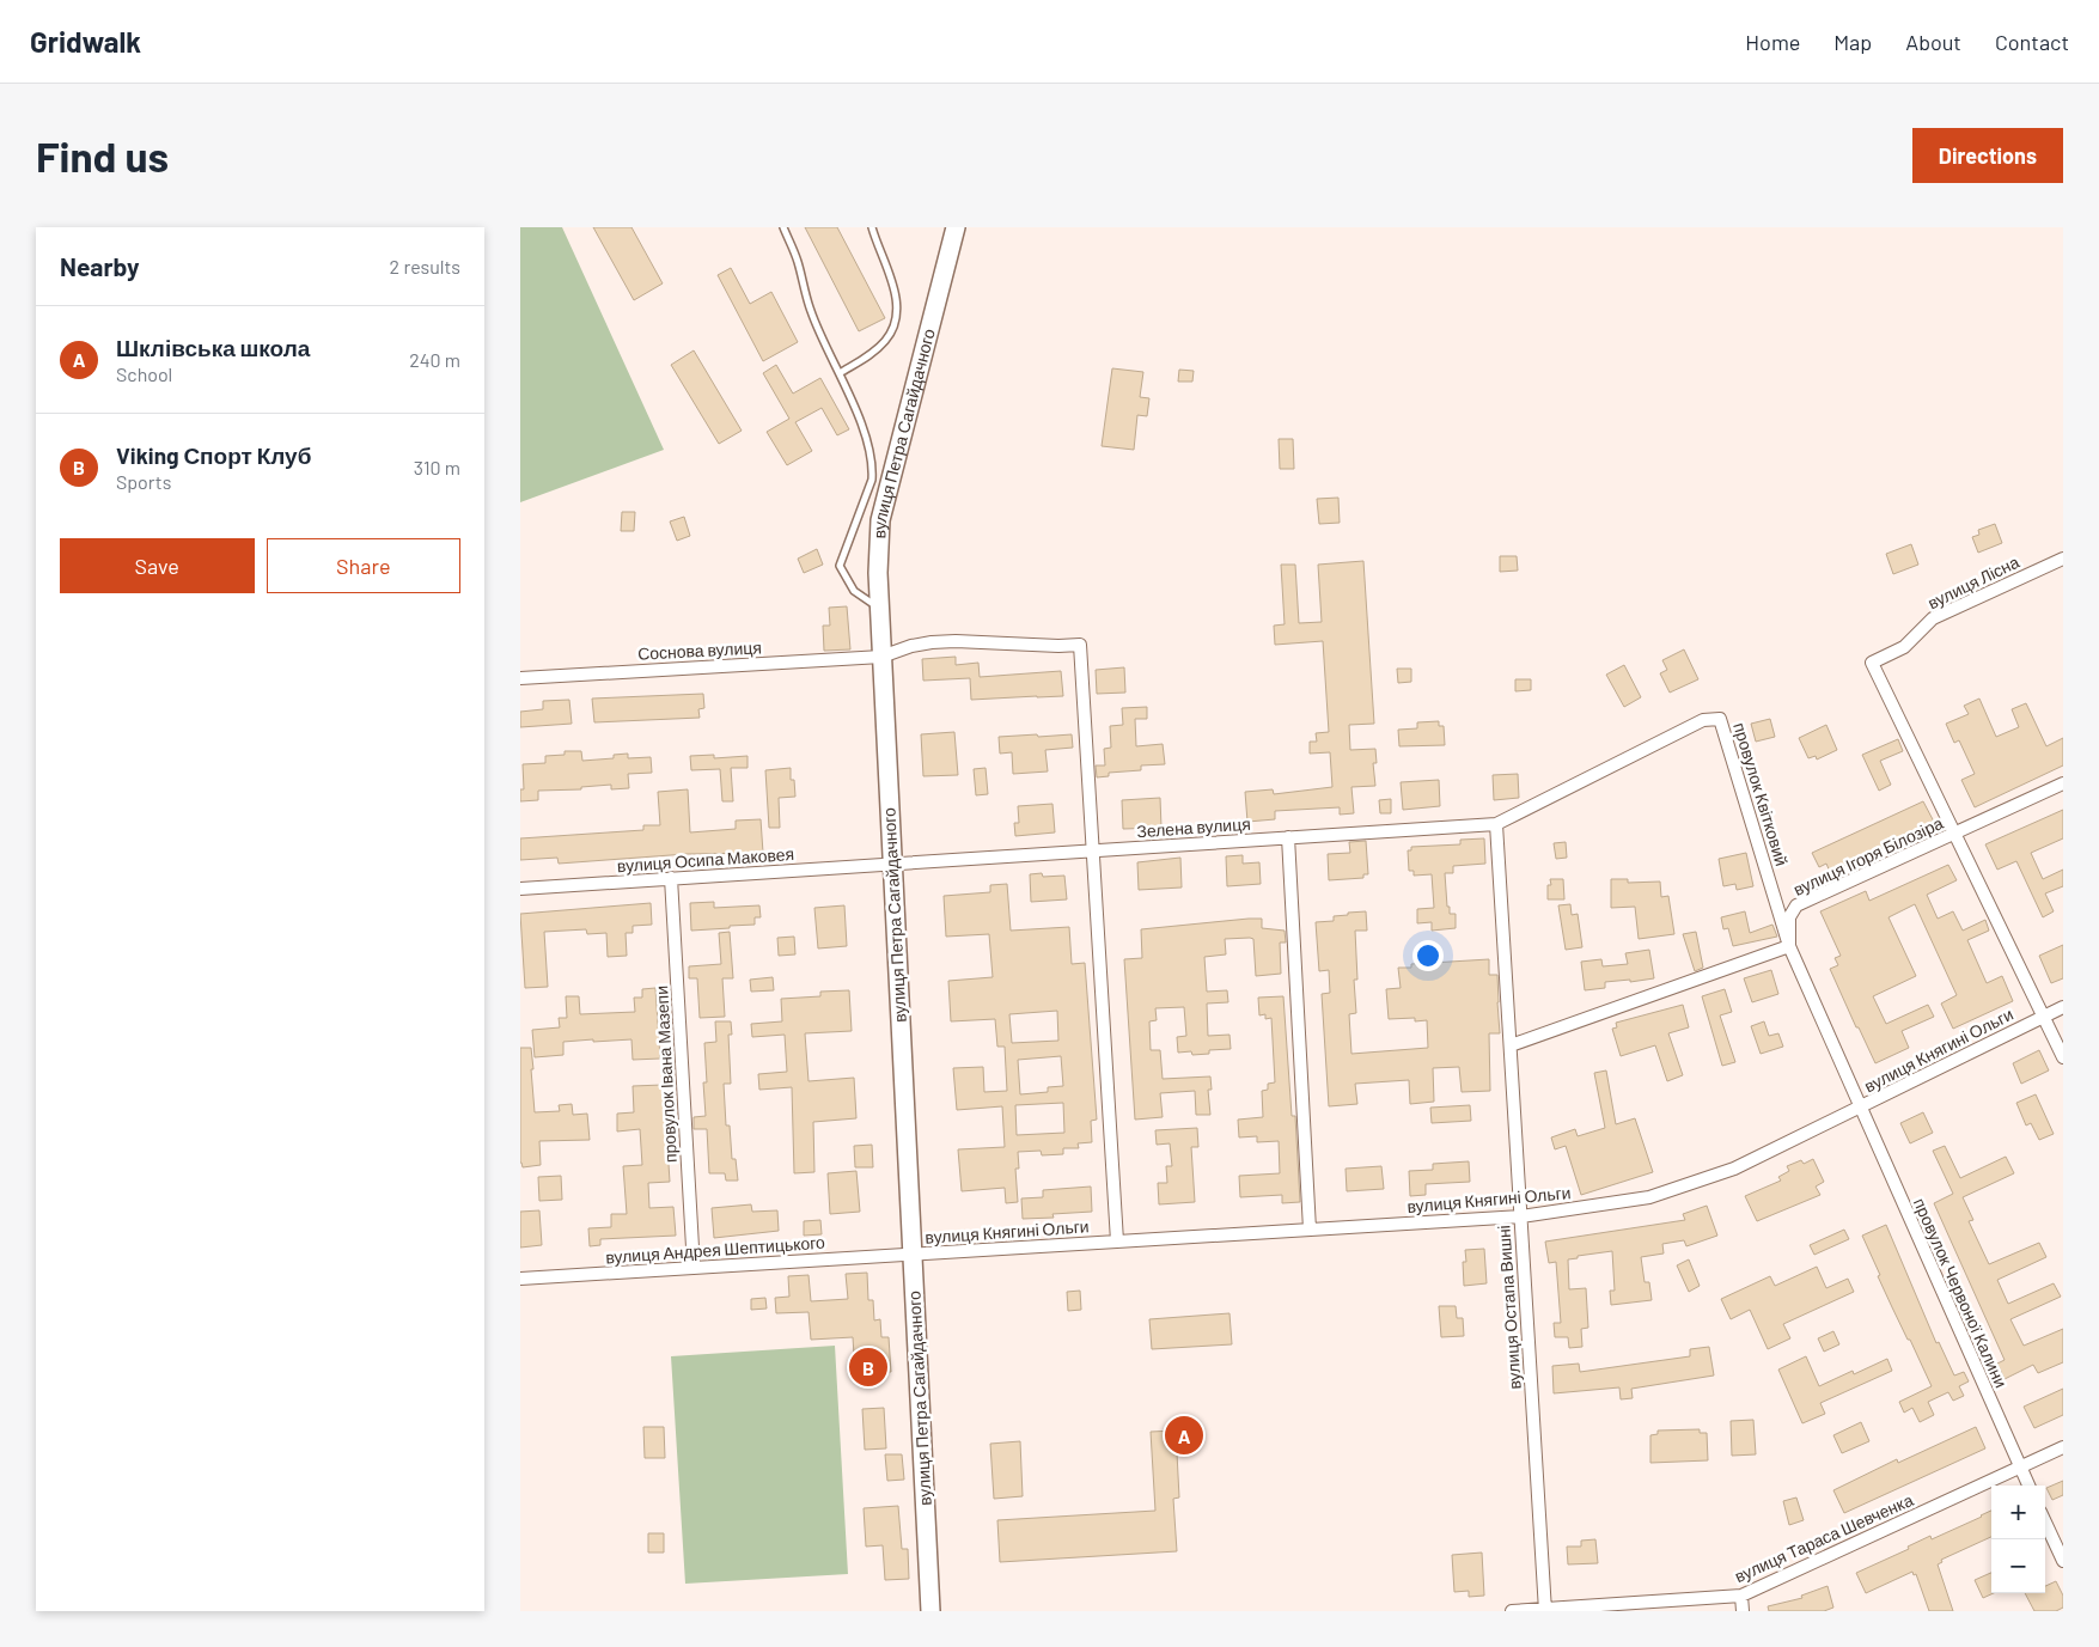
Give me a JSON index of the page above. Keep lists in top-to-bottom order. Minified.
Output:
{"streets":{"street":["вулиця Петра Сагайдачного","вулиця Лісна","Соснова вулиця","провулок Квітковий","Зелена вулиця","вулиця Ігоря Білозіра","вулиця Осипа Маковея","вулиця Княгині Ольги","провулок Івана Мазепи","вулиця Андрея Шептицького","провулок Червоної Калини","вулиця Остапа Вишні","вулиця Тараса Шевченка"]},"crossings":[["вулиця Петра Сагайдачного","Соснова вулиця"],["вулиця Петра Сагайдачного","Зелена вулиця"],["вулиця Петра Сагайдачного","вулиця Осипа Маковея"],["вулиця Петра Сагайдачного","вулиця Княгині Ольги"],["вулиця Петра Сагайдачного","вулиця Андрея Шептицького"],["вулиця Лісна","вулиця Ігоря Білозіра"],["Соснова вулиця","Зелена вулиця"],["провулок Квітковий","Зелена вулиця"],["провулок Квітковий","вулиця Ігоря Білозіра"],["провулок Квітковий","вулиця Княгині Ольги"],["провулок Квітковий","провулок Червоної Калини"],["провулок Квітковий","вулиця Остапа Вишні"],["Зелена вулиця","вулиця Осипа Маковея"],["Зелена вулиця","вулиця Остапа Вишні"],["вулиця Осипа Маковея","провулок Івана Мазепи"],["вулиця Княгині Ольги","вулиця Андрея Шептицького"],["вулиця Княгині Ольги","провулок Червоної Калини"],["вулиця Княгині Ольги","вулиця Остапа Вишні"],["провулок Івана Мазепи","вулиця Андрея Шептицького"],["провулок Червоної Калини","вулиця Тараса Шевченка"],["вулиця Остапа Вишні","вулиця Тараса Шевченка"]],"page":{"header":"Gridwalk","nav":["Home","Map","About","Contact"],"buttons":["Directions",["Save","Share"]],"title":"Find us","heading":["Nearby","2 results"],"list":[{"mark":"A","name":"Шклівська школа","note":"School","value":"240 m"},{"mark":"B","name":"Viking Спорт Клуб","note":"Sports","value":"310 m"}],"pins":["B","A"],"map_buttons":["+","−"]}}
